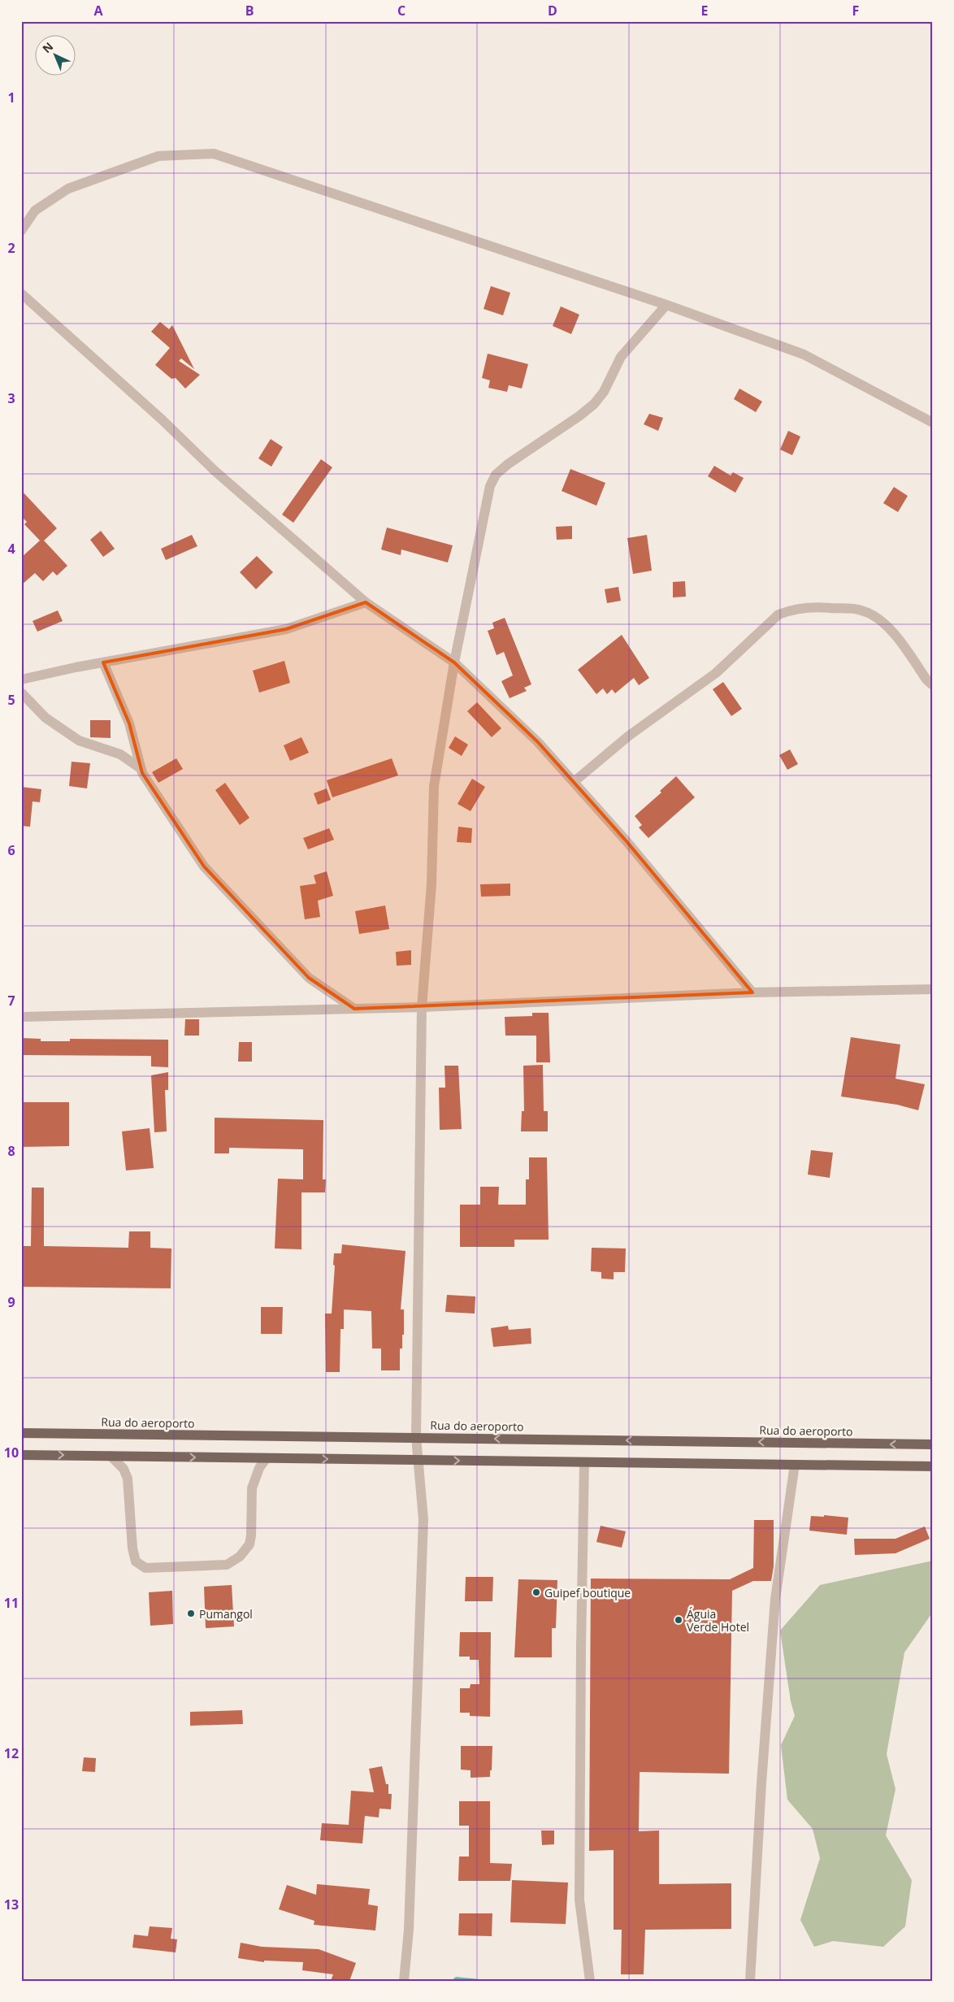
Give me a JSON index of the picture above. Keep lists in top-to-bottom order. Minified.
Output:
{"streets":{"main road":["Rua do aeroporto"]},"places":["Guipef boutique","Pumangol","Águia Verde Hotel"],"north":"top left","grid":{"columns":["A","B","C","D","E","F"],"rows":["1","2","3","4","5","6","7","8","9","10","11","12","13"]}}
